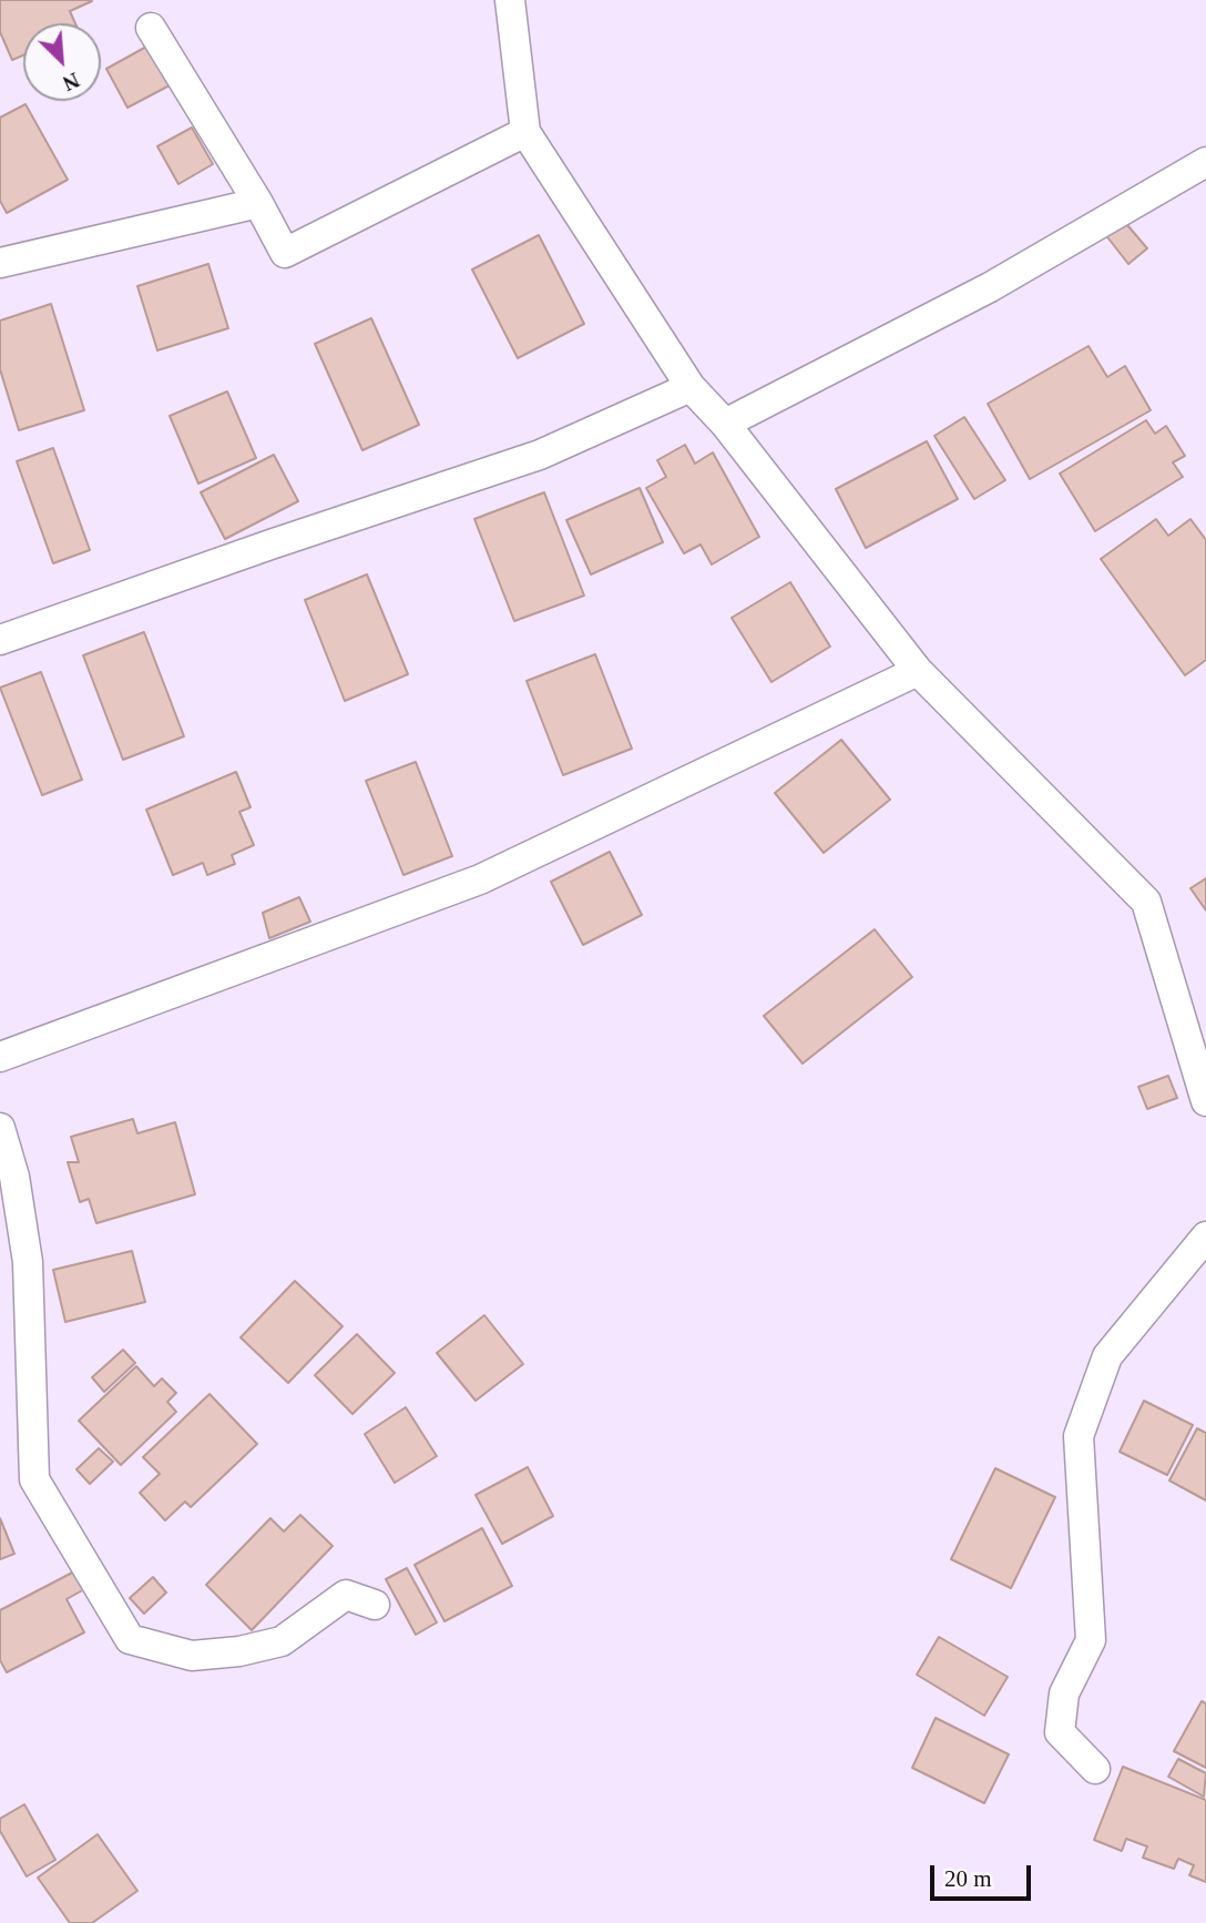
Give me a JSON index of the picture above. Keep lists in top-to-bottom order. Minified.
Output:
{"scale_bar":"20 m","north":"bottom right"}
